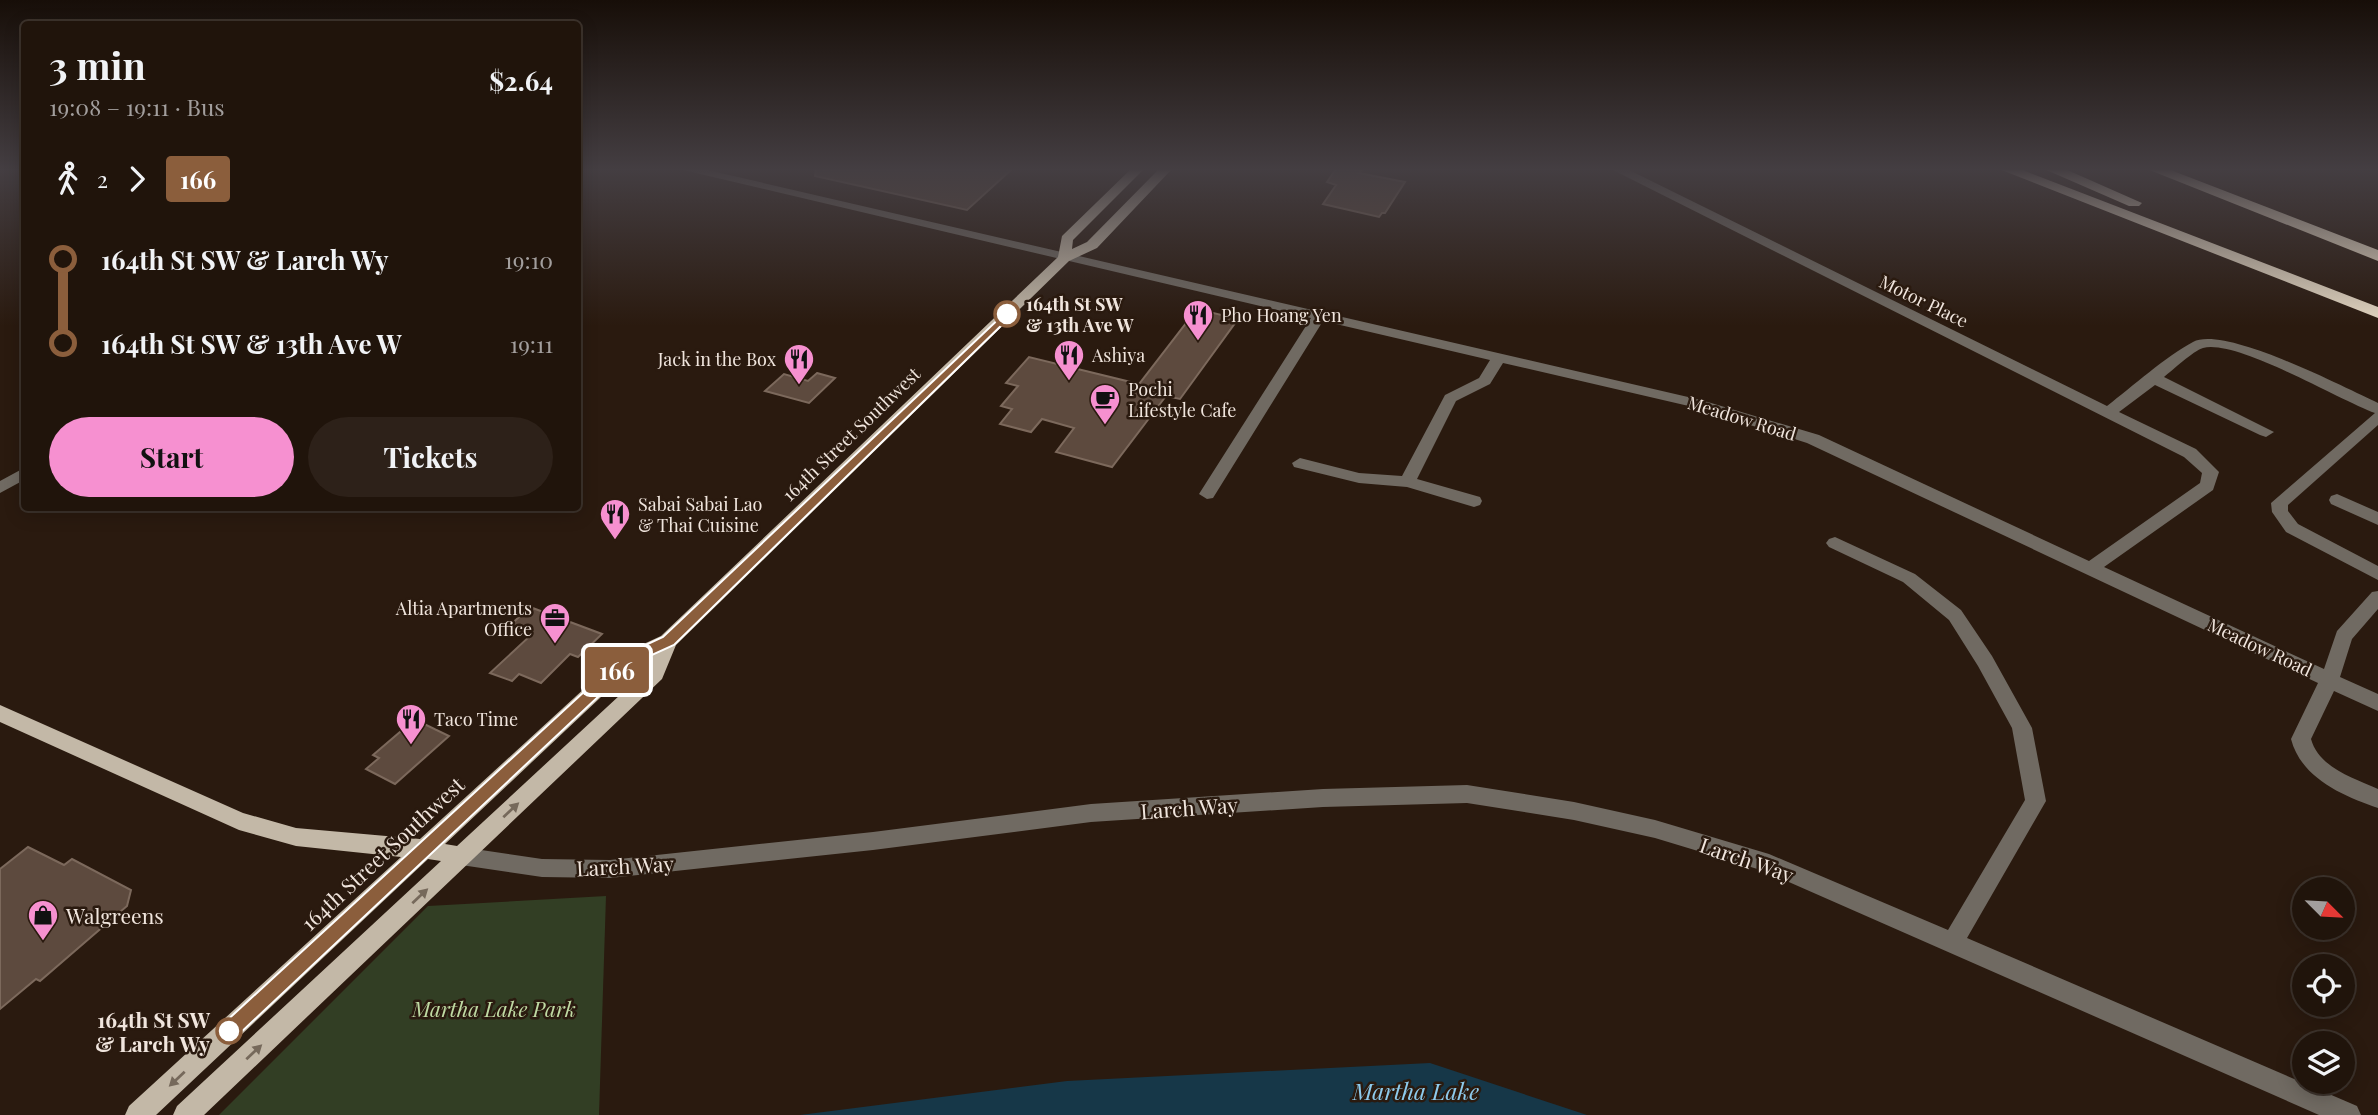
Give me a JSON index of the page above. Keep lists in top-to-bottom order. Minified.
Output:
{"streets":{"main road":["164th Street Southwest","Larch Way"],"street":["Motor Place","Meadow Road"]},"crossings":[["Motor Place","Meadow Road"],["Meadow Road","164th Street Southwest"],["164th Street Southwest","Larch Way"]],"water":["Martha Lake"],"parks":["Martha Lake Park"],"places":{"other":["164th St SW & 13th Ave W","164th St SW & Larch Wy"],"restaurant":["Pho Hoang Yen","Ashiya","Jack in the Box","Sabai Sabai Lao & Thai Cuisine","Taco Time"],"cafe":["Pochi Lifestyle Cafe"],"office":["Altia Apartments Office"],"shop":["Walgreens"]},"lines":["bus line 166"],"north":"bottom right","page":{"on_map":"166","heading":["3 min","19:08 – 19:11 · Bus","$2.64"],"legs":["2","166"],"list":[{"name":"164th St SW & Larch Wy","value":"19:10"},{"name":"164th St SW & 13th Ave W","value":"19:11"}],"buttons":["Start","Tickets"]}}
